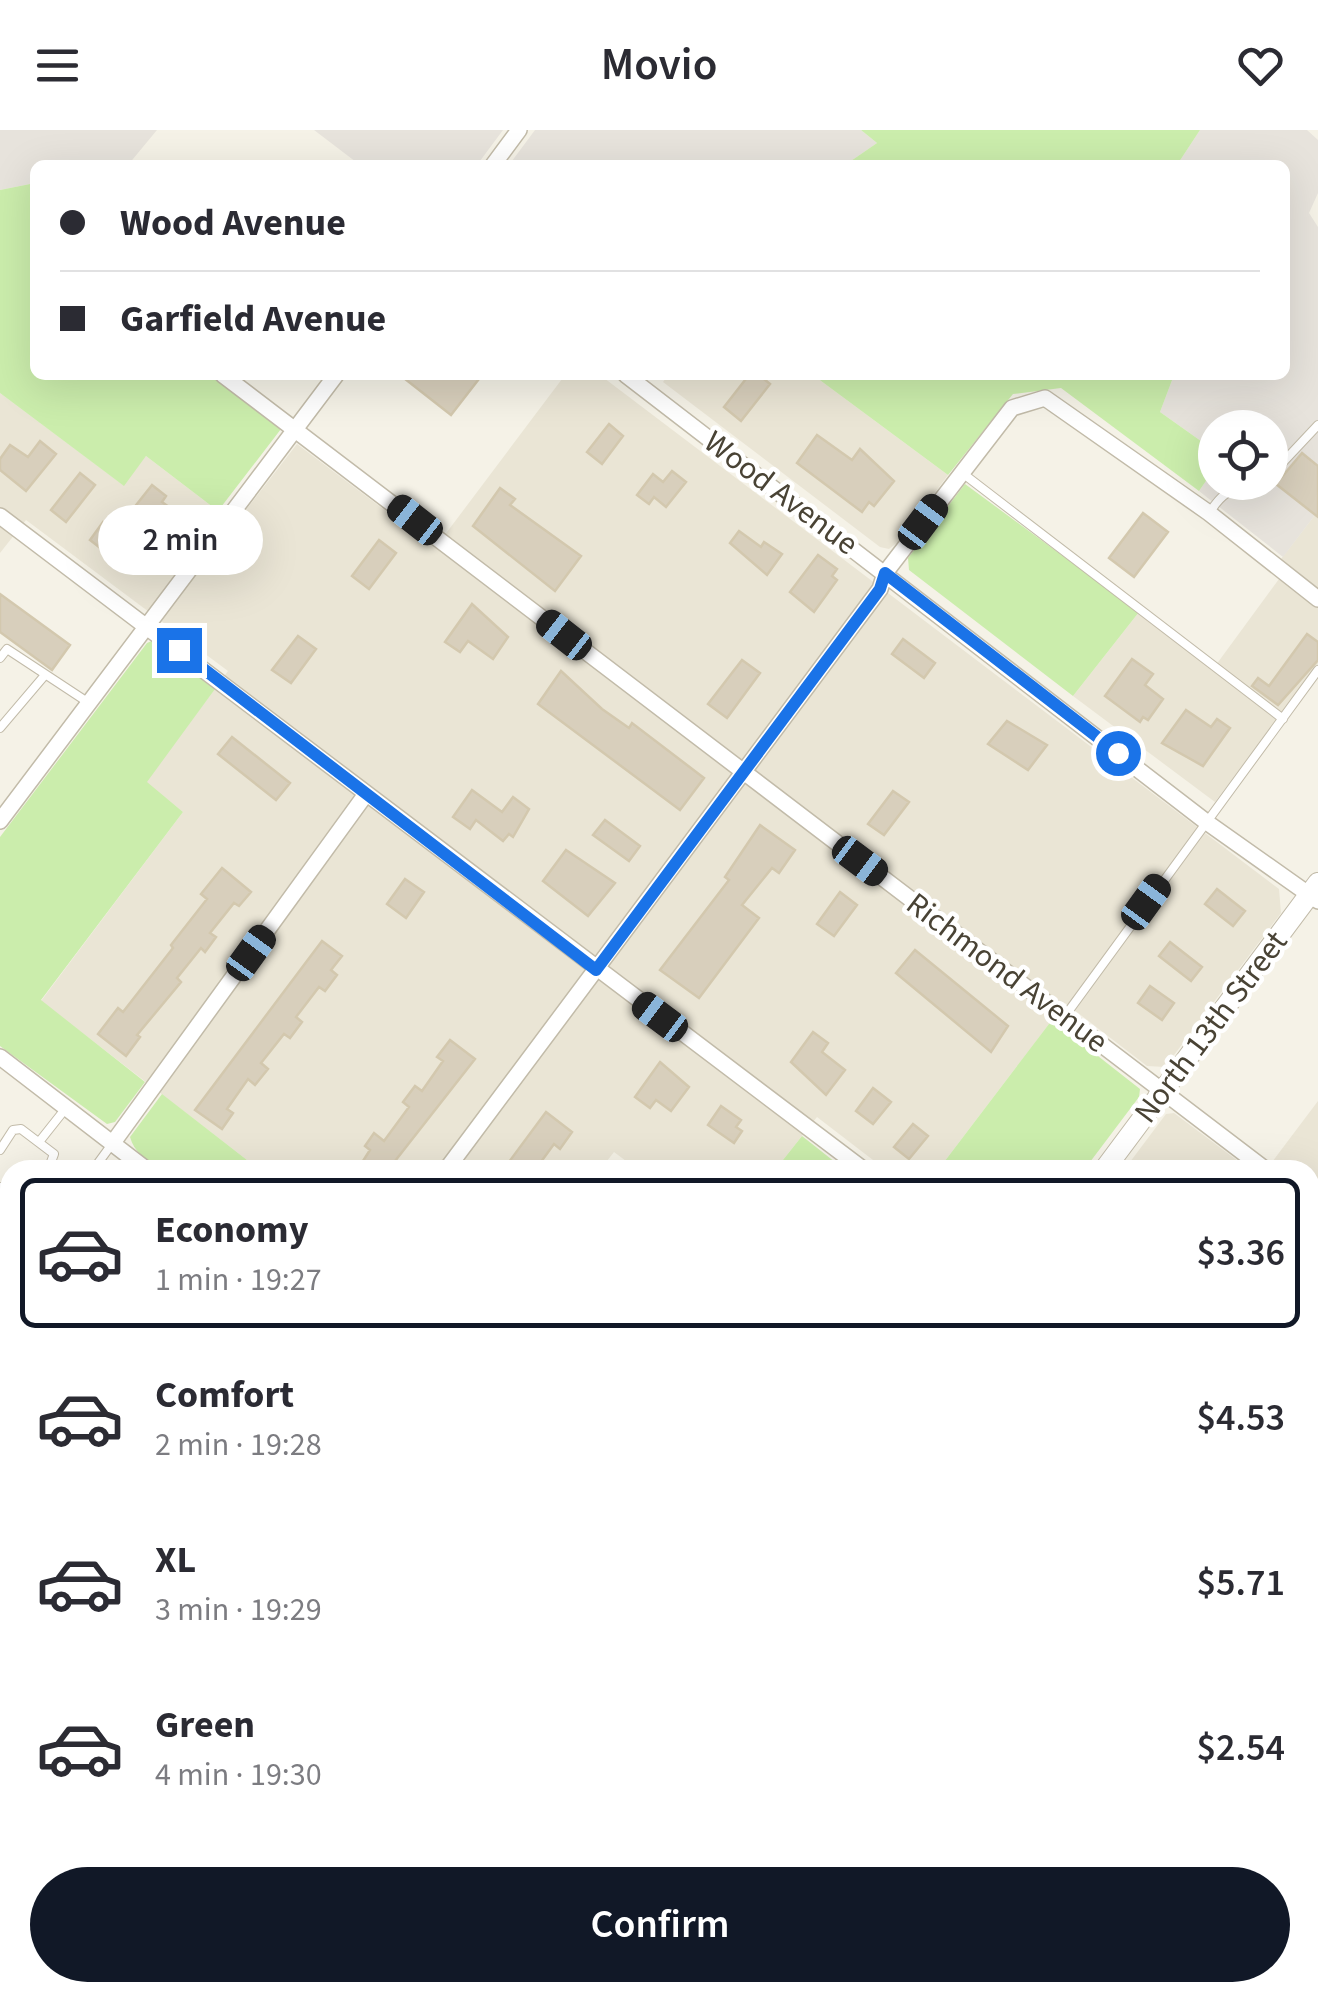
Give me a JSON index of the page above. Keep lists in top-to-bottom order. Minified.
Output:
{"streets":{"street":["Wood Avenue","Richmond Avenue","North 13th Street"]},"crossings":[["Wood Avenue","North 13th Street"],["Richmond Avenue","North 13th Street"]],"page":{"header":"Movio","banner":["Wood Avenue","Garfield Avenue"],"bubble":"2 min","list":[{"name":"Economy","note":"1 min · 19:27","value":"$3.36"},{"name":"Comfort","note":"2 min · 19:28","value":"$4.53"},{"name":"XL","note":"3 min · 19:29","value":"$5.71"},{"name":"Green","note":"4 min · 19:30","value":"$2.54"}],"buttons":"Confirm"}}
